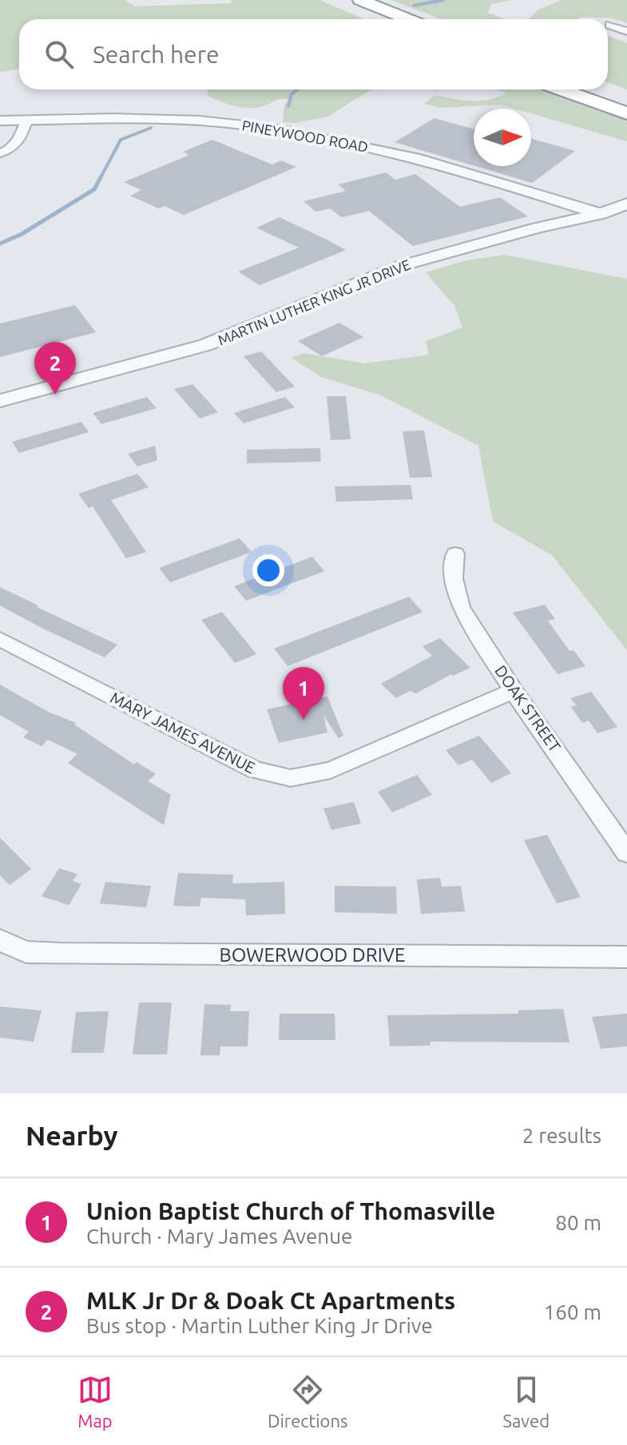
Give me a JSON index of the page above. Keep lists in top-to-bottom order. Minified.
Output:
{"streets":{"street":["PINEYWOOD ROAD","MARTIN LUTHER KING JR DRIVE","DOAK STREET","MARY JAMES AVENUE","BOWERWOOD DRIVE"]},"crossings":[["PINEYWOOD ROAD","MARTIN LUTHER KING JR DRIVE"],["DOAK STREET","MARY JAMES AVENUE"]],"north":"right","page":{"search":"Search here","pins":["2","1"],"heading":["Nearby","2 results"],"list":[{"mark":"1","name":"Union Baptist Church of Thomasville","note":"Church · Mary James Avenue","value":"80 m"},{"mark":"2","name":"MLK Jr Dr & Doak Ct Apartments","note":"Bus stop · Martin Luther King Jr Drive","value":"160 m"}],"nav":["Map","Directions","Saved"]}}
